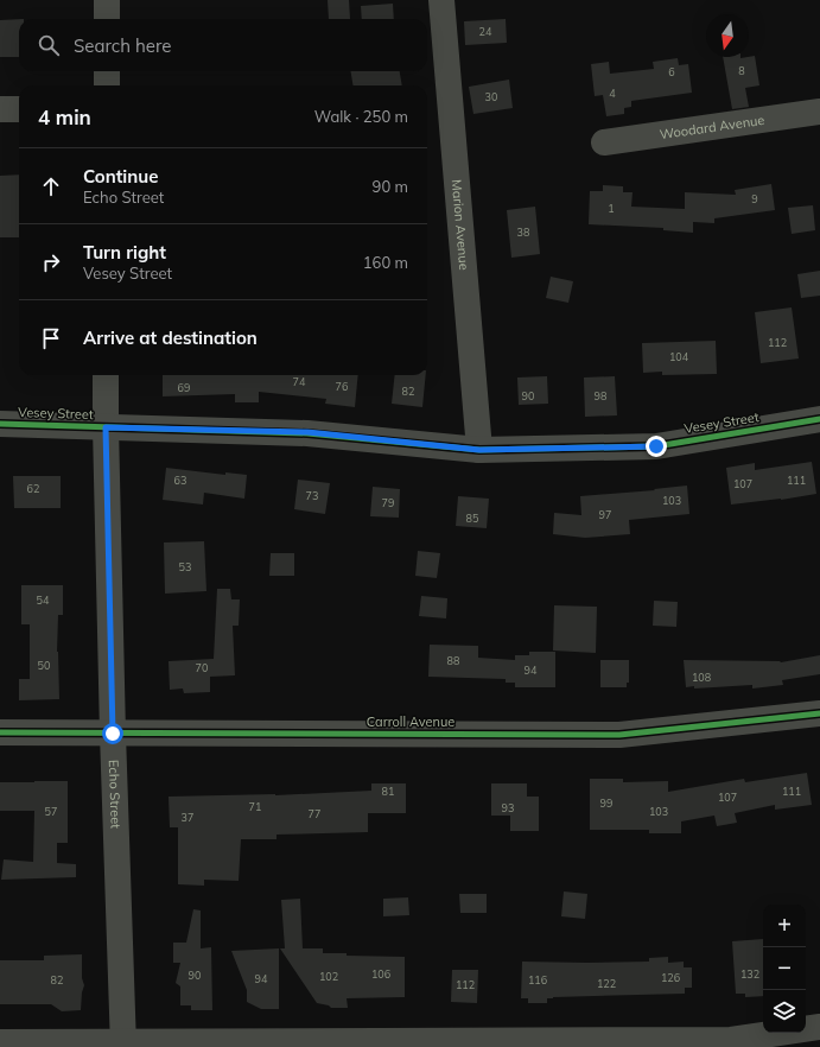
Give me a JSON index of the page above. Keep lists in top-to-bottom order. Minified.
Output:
{"streets":{"street":["Woodard Avenue","Marion Avenue","Vesey Street","Carroll Avenue","Echo Street"]},"crossings":[["Marion Avenue","Vesey Street"],["Vesey Street","Echo Street"],["Carroll Avenue","Echo Street"]],"house_numbers":["24","8","6","4","30","9","1","38","112","104","74","76","69","82","90","98","63","111","107","62","73","103","79","97","85","53","54","88","50","70","94","108","81","111","107","99","71","93","57","103","77","37","106","132","90","102","126","94","82","116","122","112"],"north":"bottom","page":{"search":"Search here","heading":["4 min","Walk · 250 m"],"list":[["Continue","Echo Street","90 m"],["Turn right","Vesey Street","160 m"],"Arrive at destination"],"map_buttons":["+","−"]}}
